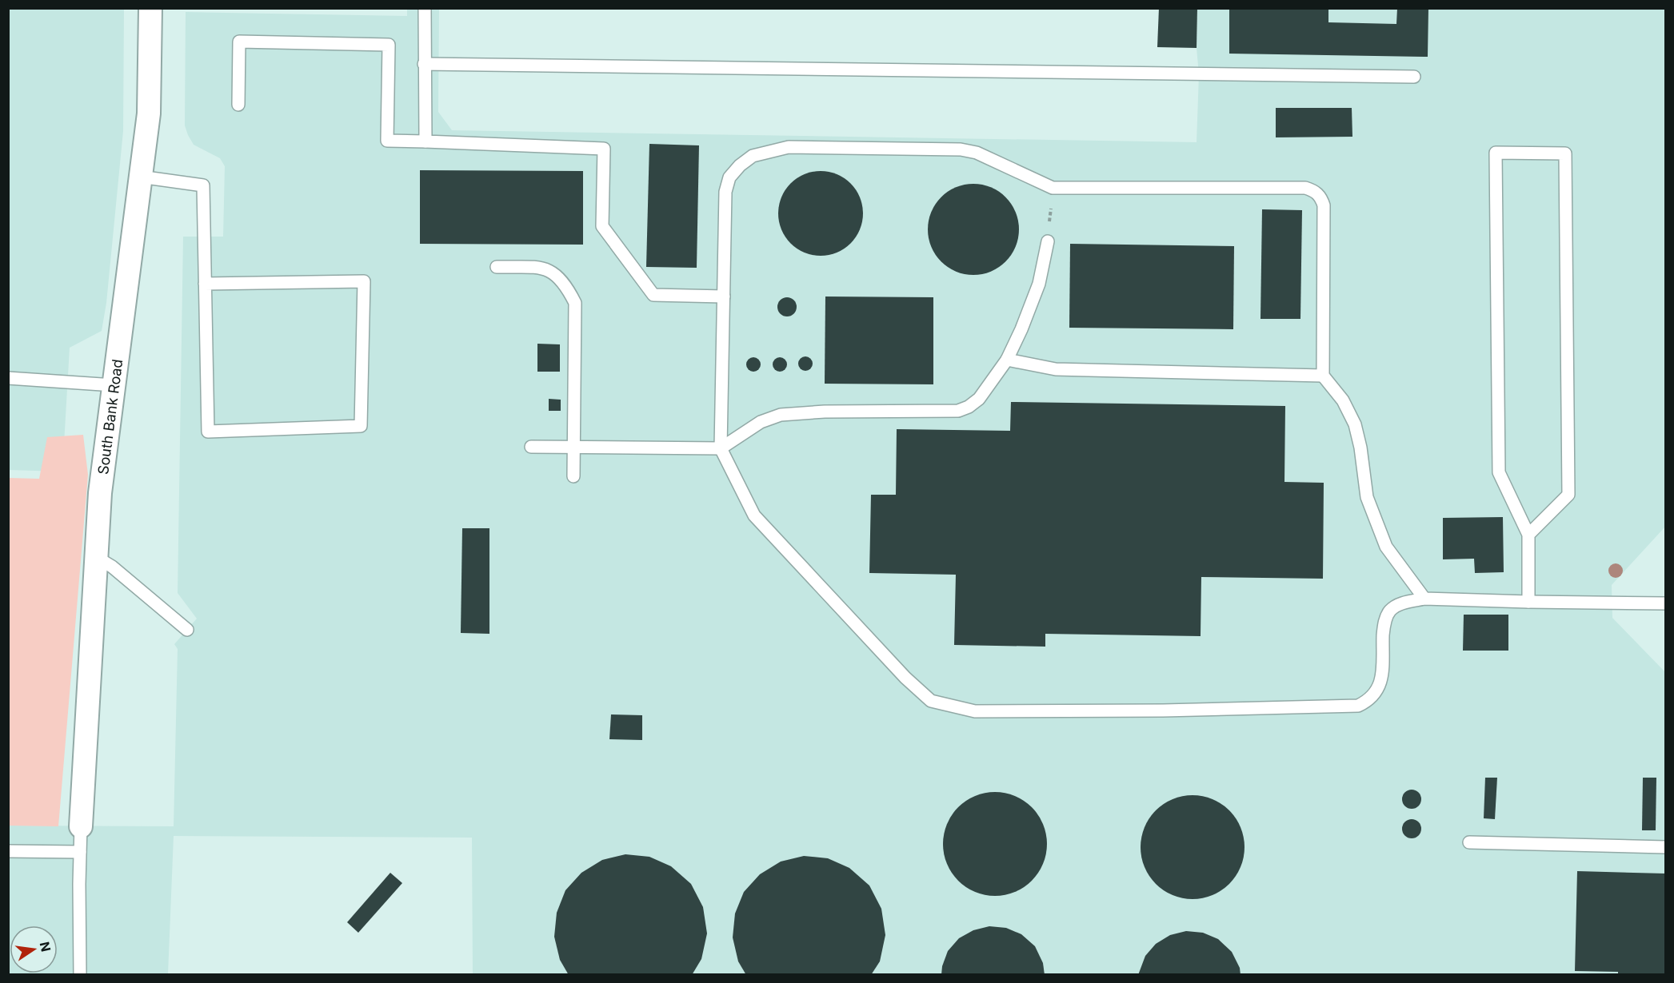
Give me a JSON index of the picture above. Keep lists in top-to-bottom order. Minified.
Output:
{"streets":{"street":["South Bank Road"]},"north":"right"}
